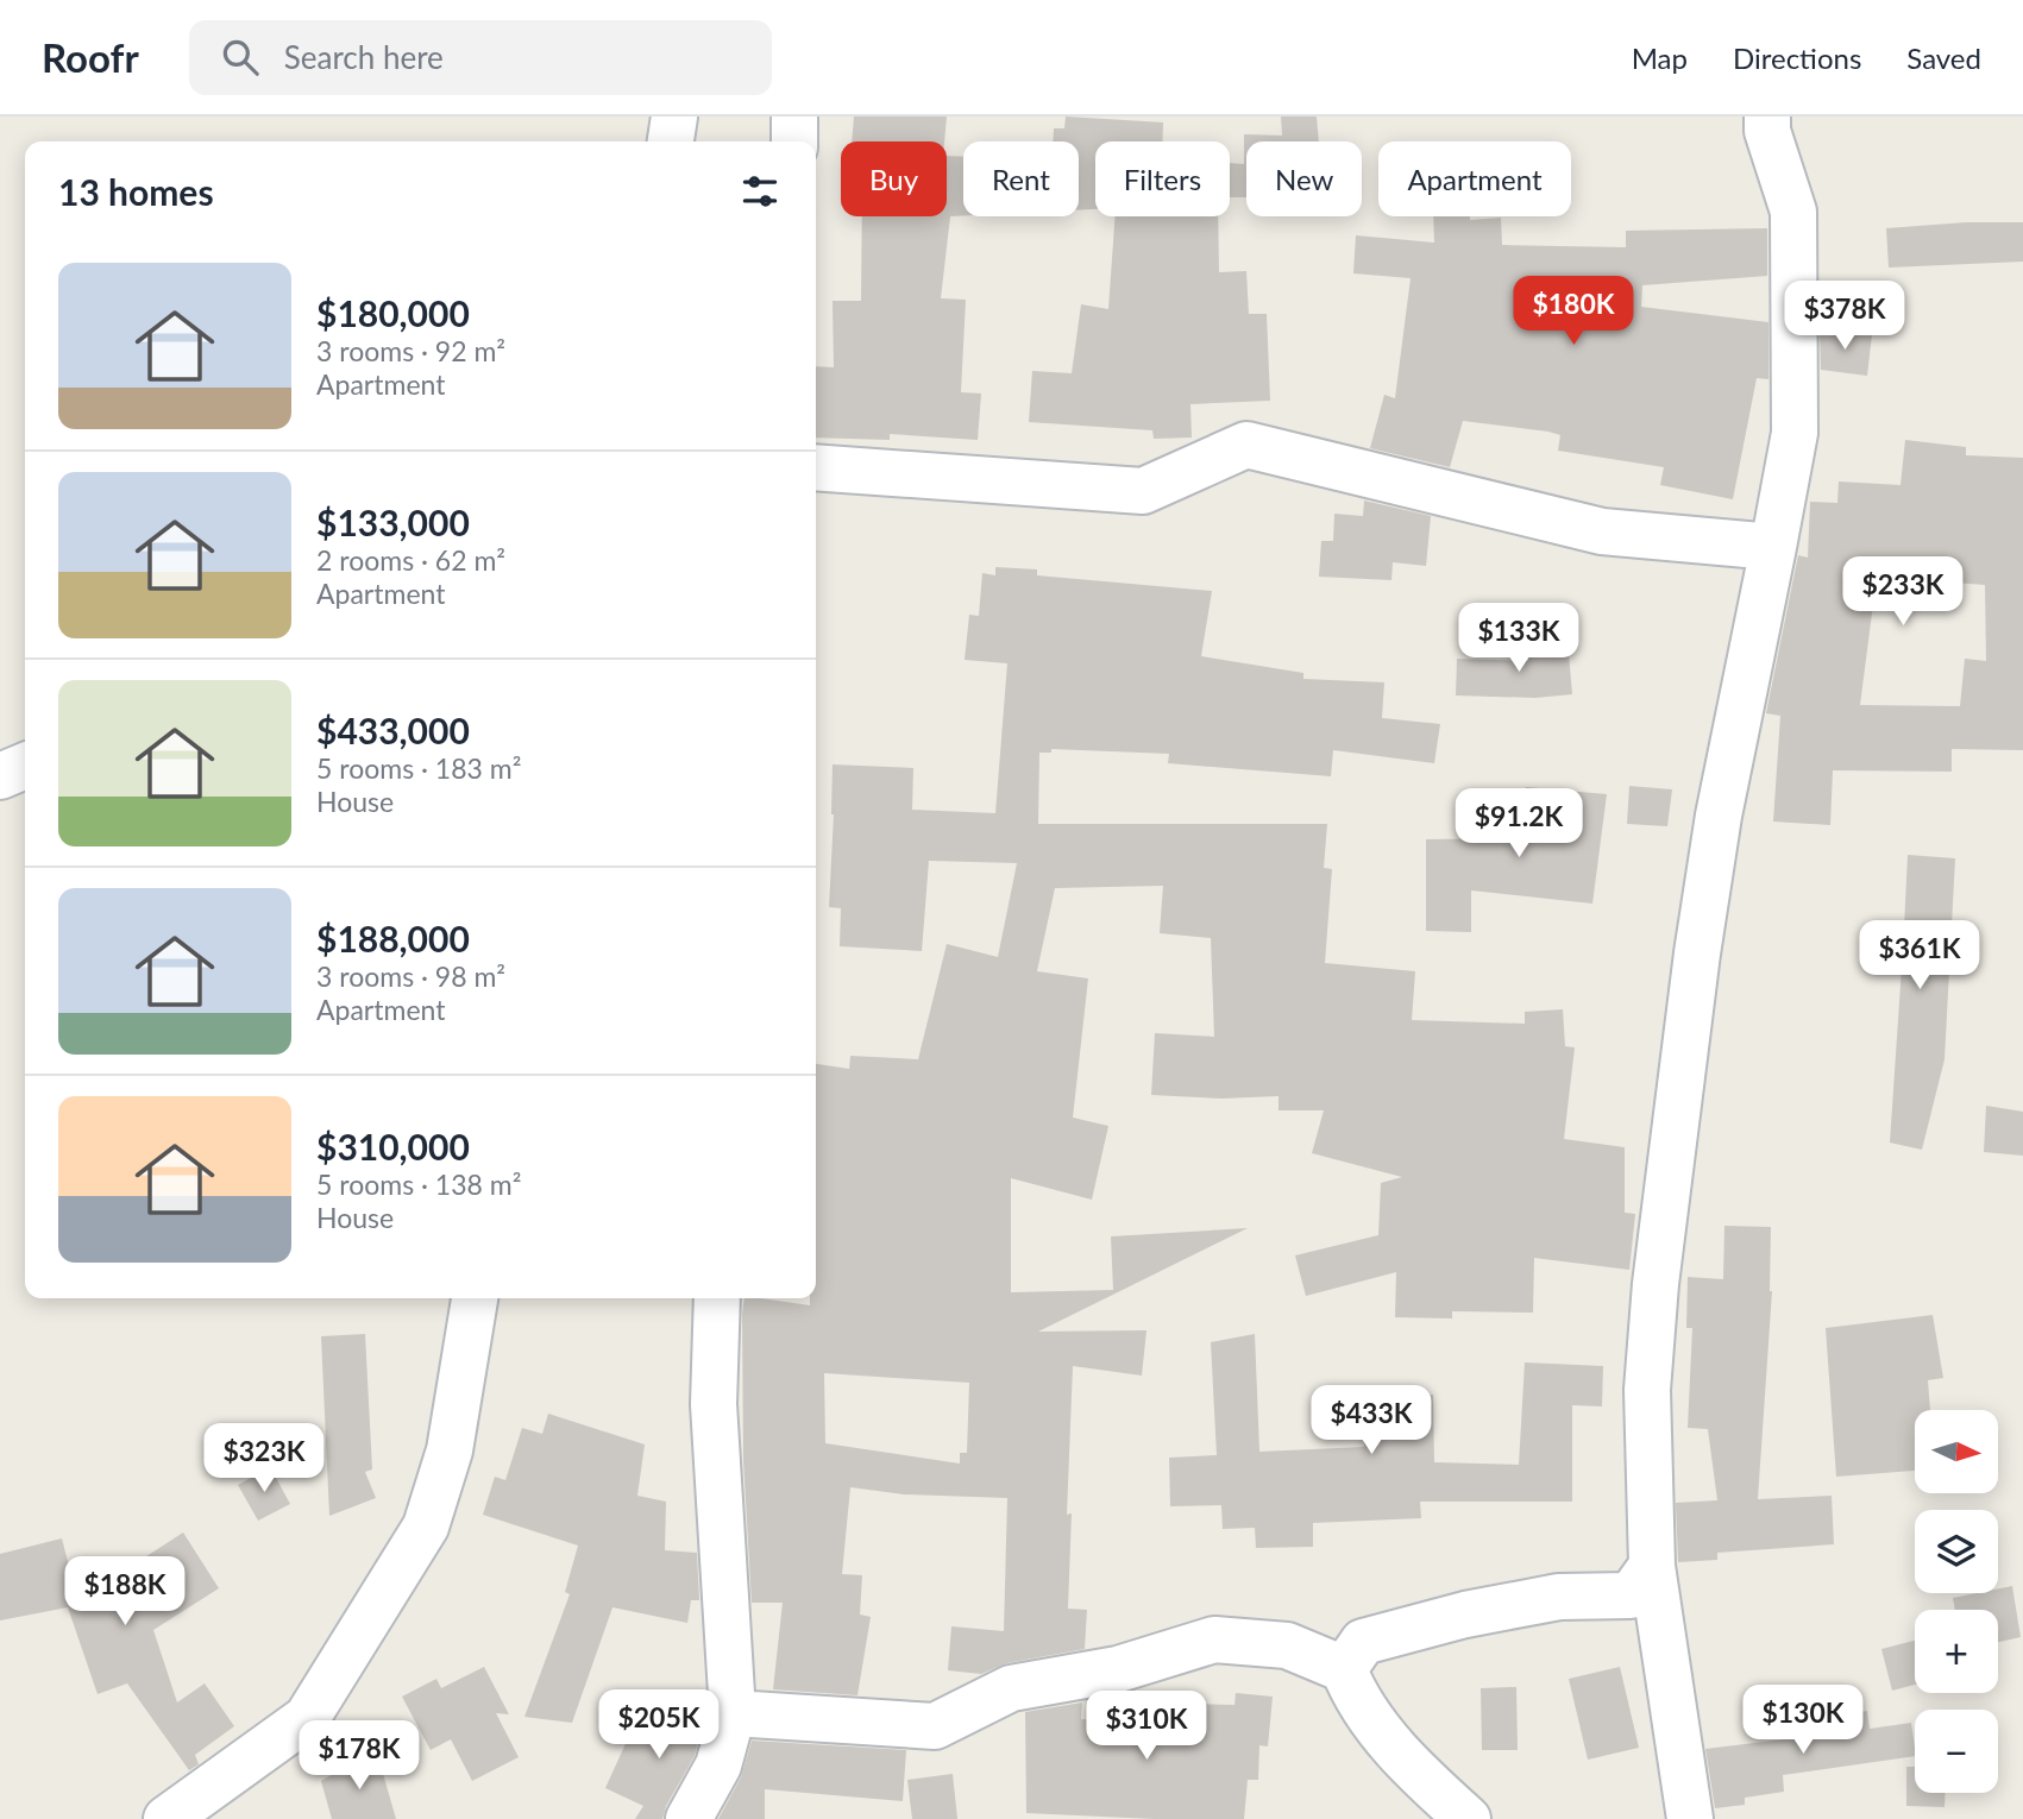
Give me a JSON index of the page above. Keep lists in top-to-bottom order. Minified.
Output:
{"north":"right","page":{"header":"Roofr","search":"Search here","nav":["Map","Directions","Saved"],"chip":["Buy","Rent","Filters","New","Apartment"],"heading":"13 homes","list":[{"name":"$180,000","note":"3 rooms · 92 m² · Apartment"},{"name":"$133,000","note":"2 rooms · 62 m² · Apartment"},{"name":"$433,000","note":"5 rooms · 183 m² · House"},{"name":"$188,000","note":"3 rooms · 98 m² · Apartment"},{"name":"$310,000","note":"5 rooms · 138 m² · House"}],"price":["$180K","$378K","$233K","$133K","$91.2K","$361K","$433K","$323K","$188K","$130K","$205K","$310K","$178K"],"map_buttons":["+","−"]}}
